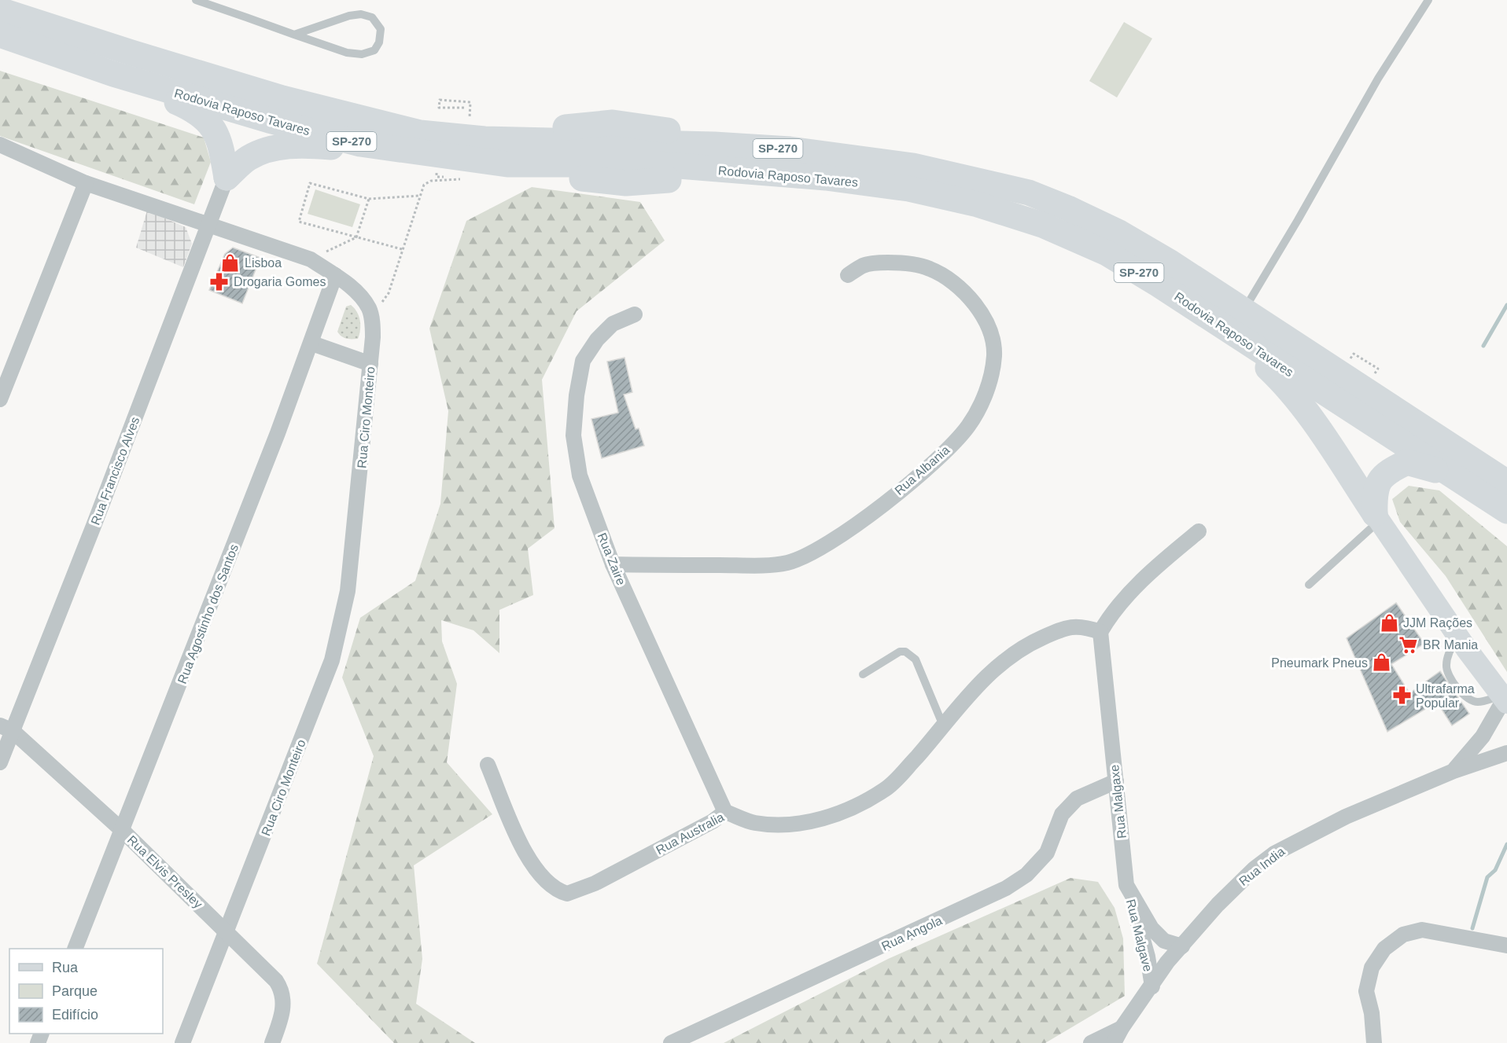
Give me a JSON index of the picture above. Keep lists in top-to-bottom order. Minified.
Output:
{"streets":{"highway":["Rodovia Raposo Tavares","SP-270"],"street":["Rua Ciro Monteiro","Rua Albania","Rua Francisco Alves","Rua Zaire","Rua Agostinho dos Santos","Rua Malgaxe","Rua Australia","Rua India","Rua Elvis Presley","Rua Angola","Rua Malgave"]},"crossings":[["Rua Ciro Monteiro","Rua Francisco Alves"],["Rua Ciro Monteiro","Rua Agostinho dos Santos"],["Rua Ciro Monteiro","Rua Elvis Presley"],["Rua Albania","Rua Zaire"],["Rua Francisco Alves","Rua Elvis Presley"],["Rua Zaire","Rua Australia"],["Rua Agostinho dos Santos","Rua Elvis Presley"],["Rua Malgaxe","Rua Australia"],["Rua Malgaxe","Rua India"],["Rua Malgaxe","Rua Angola"],["Rua Malgaxe","Rua Malgave"],["Rua India","Rua Malgave"]],"places":{"shop":["Lisboa","JJM Rações","Pneumark Pneus"],"pharmacy":["Drogaria Gomes","Ultrafarma Popular"],"supermarket":["BR Mania"]},"legend":["Rua","Parque","Edifício"]}
